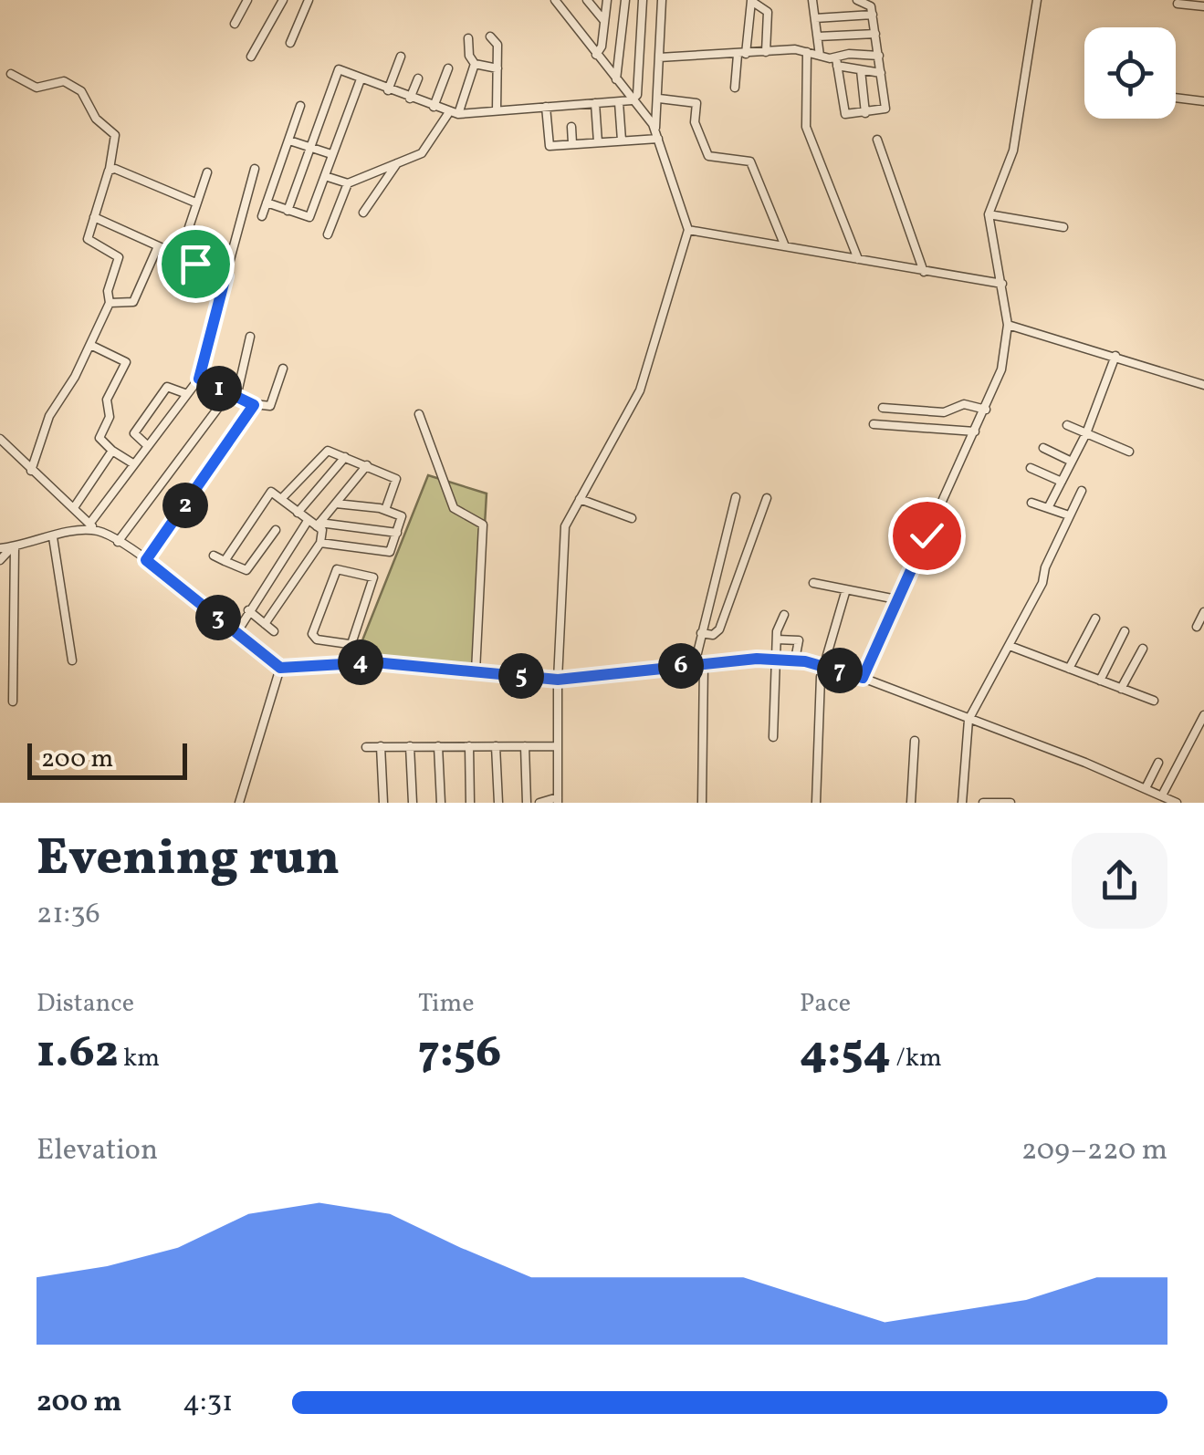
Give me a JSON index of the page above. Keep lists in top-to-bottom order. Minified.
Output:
{"scale_bar":"200 m","page":{"pins":["1","2","3","4","6","7","5"],"scale":"200 m","heading":["Evening run","21:36"],"stats":[["Distance","1.62 km"],["Time","7:56"],["Pace","4:54 /km"]],"chart":["Elevation","209–220 m"],"list":[{"name":"200 m","note":"4:31"}]}}
